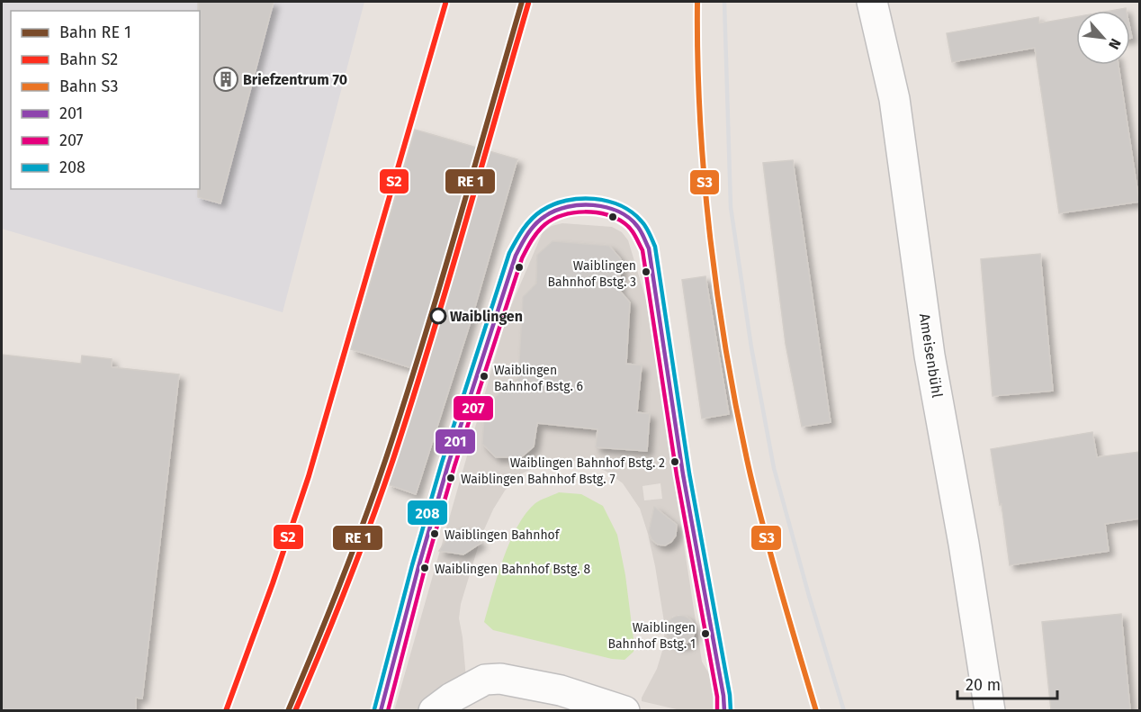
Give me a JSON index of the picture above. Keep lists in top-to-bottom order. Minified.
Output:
{"streets":{"street":["Ameisenbühl"]},"places":{"building":["Briefzentrum 70"],"other":["Waiblingen Bahnhof Bstg. 3","Waiblingen","Waiblingen Bahnhof Bstg. 6","Waiblingen Bahnhof Bstg. 2","Waiblingen Bahnhof Bstg. 7","Waiblingen Bahnhof","Waiblingen Bahnhof Bstg. 8","Waiblingen Bahnhof Bstg. 1"]},"lines":["rail line S3","rail line S2","transit line 208","transit line 201","transit line 207"],"legend":["Bahn RE 1","Bahn S2","Bahn S3","201","207","208"],"scale_bar":"20 m","north":"bottom right"}
